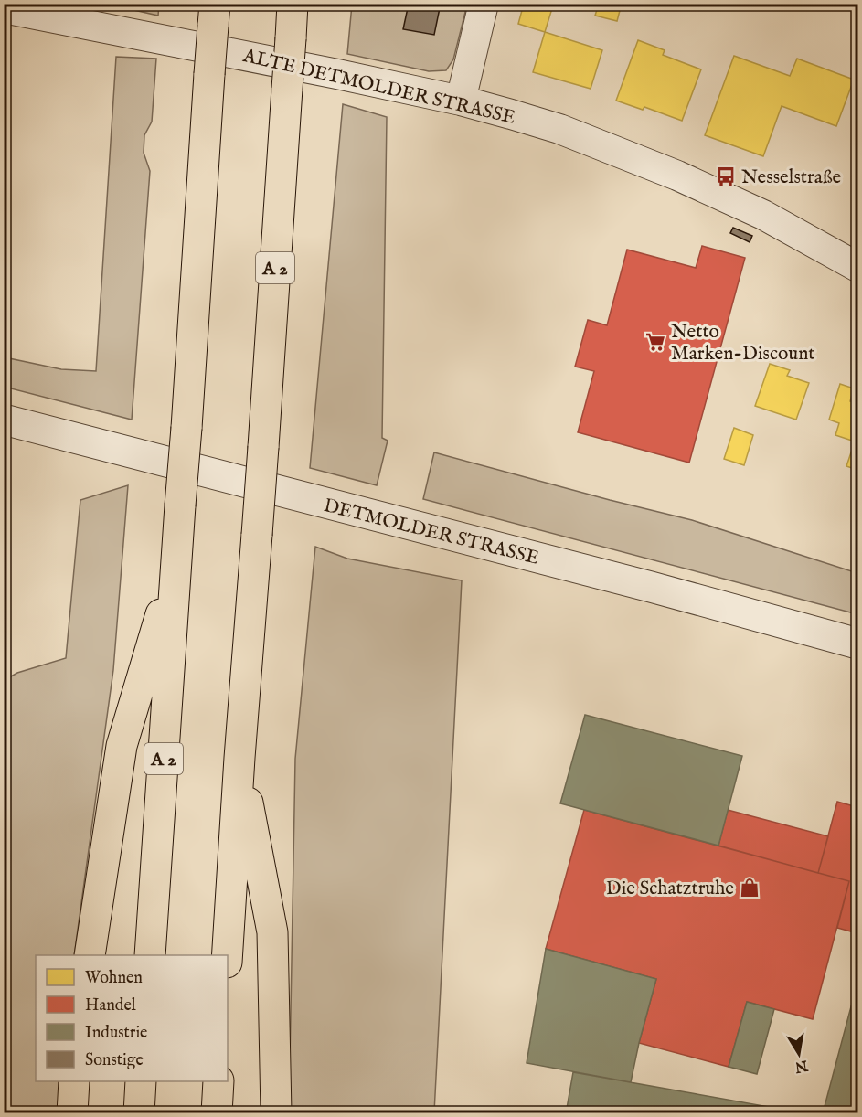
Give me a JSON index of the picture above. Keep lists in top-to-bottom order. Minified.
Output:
{"streets":{"highway":["A 2"],"street":["ALTE DETMOLDER STRASSE","DETMOLDER STRASSE"]},"places":{"bus stop":["Nesselstraße"],"supermarket":["Netto Marken-Discount"],"shop":["Die Schatztruhe"]},"legend":["Wohnen","Handel","Industrie","Sonstige"],"north":"bottom"}
